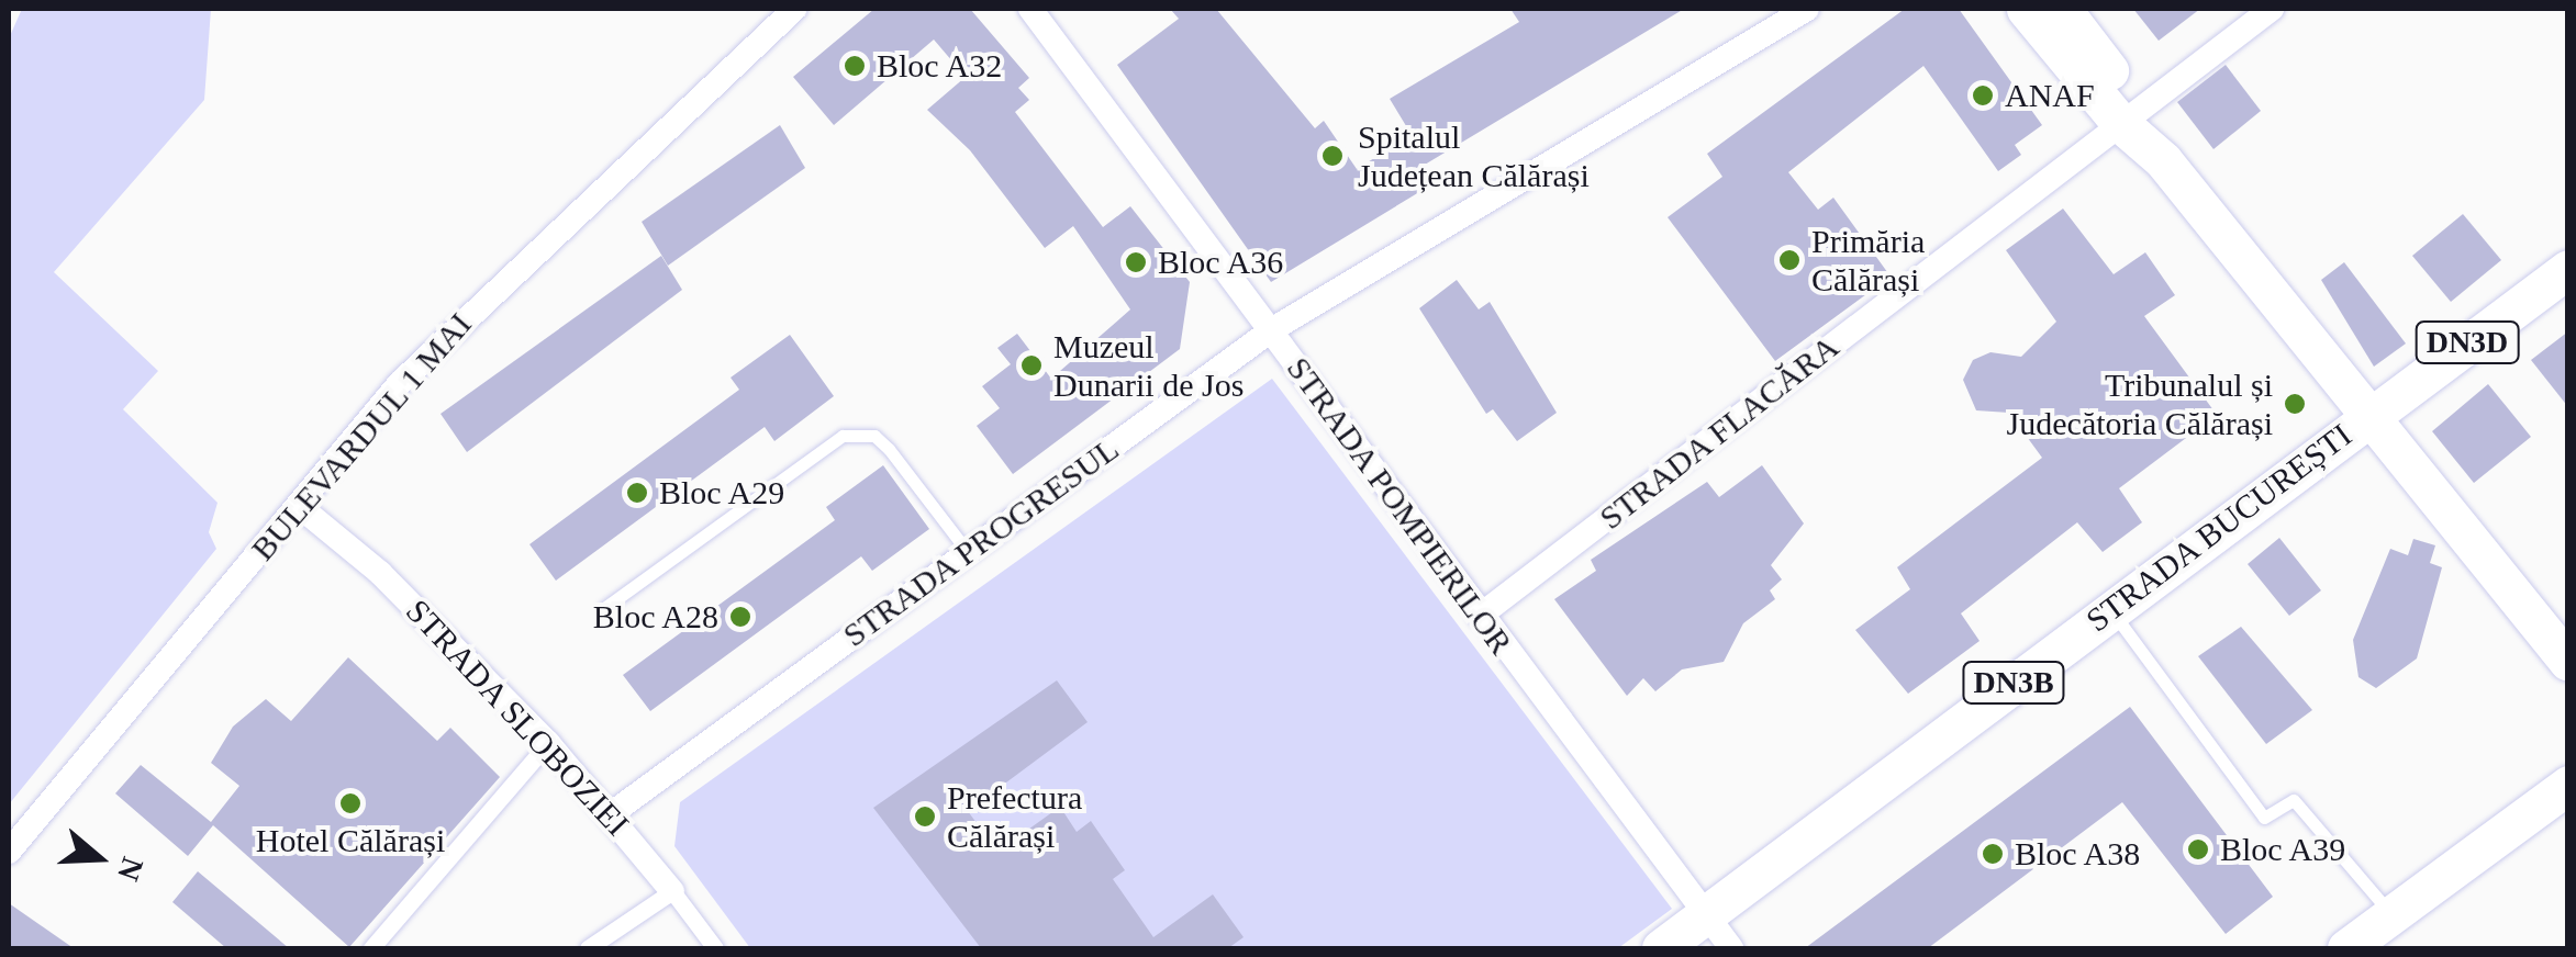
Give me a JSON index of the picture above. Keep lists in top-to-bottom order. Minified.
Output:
{"streets":{"main road":["DN3D","STRADA BUCUREȘTI","DN3B"],"street":["STRADA FLACĂRA","BULEVARDUL 1 MAI","STRADA POMPIERILOR","STRADA PROGRESUL","STRADA SLOBOZIEI"]},"crossings":[["STRADA FLACĂRA","STRADA POMPIERILOR"],["BULEVARDUL 1 MAI","STRADA SLOBOZIEI"],["STRADA POMPIERILOR","STRADA BUCUREȘTI"],["STRADA POMPIERILOR","STRADA PROGRESUL"],["STRADA PROGRESUL","STRADA SLOBOZIEI"]],"places":["Bloc A32","ANAF","Spitalul Județean Călărași","Primăria Călărași","Bloc A36","Muzeul Dunarii de Jos","Tribunalul și Judecătoria Călărași","Bloc A29","Bloc A28","Hotel Călărași","Prefectura Călărași","Bloc A39","Bloc A38"],"north":"right"}
